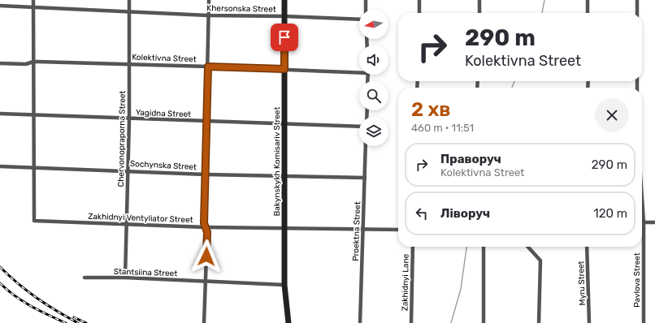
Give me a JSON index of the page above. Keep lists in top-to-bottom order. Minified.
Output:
{"streets":{"street":["Khersonska Street","Kolektivna Street","Yagidna Street","Chervonopraporna Street","Bakynskykh Komisariv Street","Sochynska Street","Zakhidnyi Ventyliator Street","Proektna Street","Stantsiina Street","Pavlova Street","Zakhidnyi Lane","Myru Street"]},"crossings":[["Khersonska Street","Chervonopraporna Street"],["Khersonska Street","Bakynskykh Komisariv Street"],["Kolektivna Street","Chervonopraporna Street"],["Kolektivna Street","Bakynskykh Komisariv Street"],["Yagidna Street","Chervonopraporna Street"],["Yagidna Street","Bakynskykh Komisariv Street"],["Chervonopraporna Street","Sochynska Street"],["Chervonopraporna Street","Zakhidnyi Ventyliator Street"],["Chervonopraporna Street","Stantsiina Street"],["Bakynskykh Komisariv Street","Sochynska Street"],["Bakynskykh Komisariv Street","Zakhidnyi Ventyliator Street"],["Bakynskykh Komisariv Street","Stantsiina Street"],["Sochynska Street","Zakhidnyi Ventyliator Street"],["Sochynska Street","Proektna Street"],["Zakhidnyi Ventyliator Street","Proektna Street"]],"north":"left","page":{"turn":["290 m","Kolektivna Street"],"heading":["2 хв","460 m · 11:51"],"list":[{"name":"Праворуч","note":"Kolektivna Street","value":"290 m"},{"name":"Ліворуч","value":"120 m"}]}}
